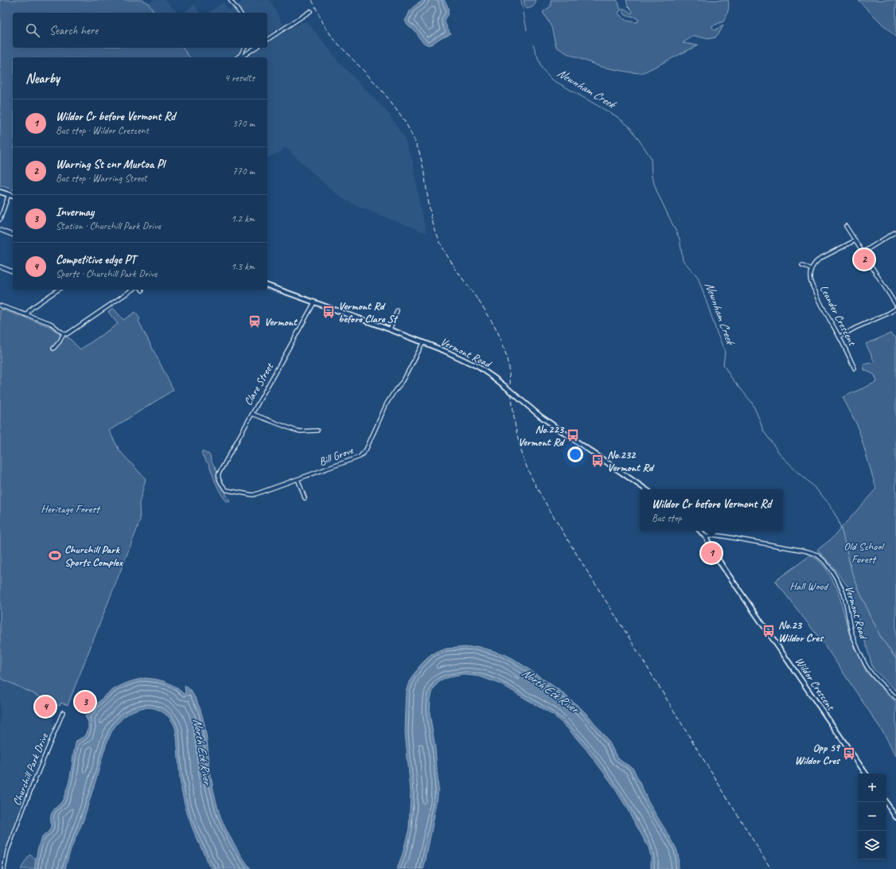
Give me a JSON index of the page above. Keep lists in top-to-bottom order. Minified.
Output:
{"streets":{"street":["Leander Crescent","Vermont Road","Clare Street","Bill Grove","Wildor Crescent","Churchill Park Drive"]},"crossings":[["Vermont Road","Clare Street"],["Vermont Road","Bill Grove"],["Vermont Road","Wildor Crescent"],["Clare Street","Bill Grove"]],"water":["Newnham Creek","North Esk River"],"parks":["Heritage Forest","Old School Forest","Hall Wood"],"places":{"bus stop":["Vermont Rd before Clare St","No.223 Vermont Rd","No.232 Vermont Rd","No.23 Wildor Cres","Opp 59 Wildor Cres"],"station":["Vermont"],"sports":["Churchill Park Sports Complex"]},"page":{"search":"Search here","heading":["Nearby","4 results"],"list":[{"mark":"1","name":"Wildor Cr before Vermont Rd","note":"Bus stop · Wildor Crescent","value":"370 m"},{"mark":"2","name":"Warring St cnr Murtoa Pl","note":"Bus stop · Warring Street","value":"770 m"},{"mark":"3","name":"Invermay","note":"Station · Churchill Park Drive","value":"1.2 km"},{"mark":"4","name":"Competitive edge PT","note":"Sports · Churchill Park Drive","value":"1.3 km"}],"pins":["2","1","3","4"],"popup":["Wildor Cr before Vermont Rd","Bus stop"],"map_buttons":["+","−"]}}
